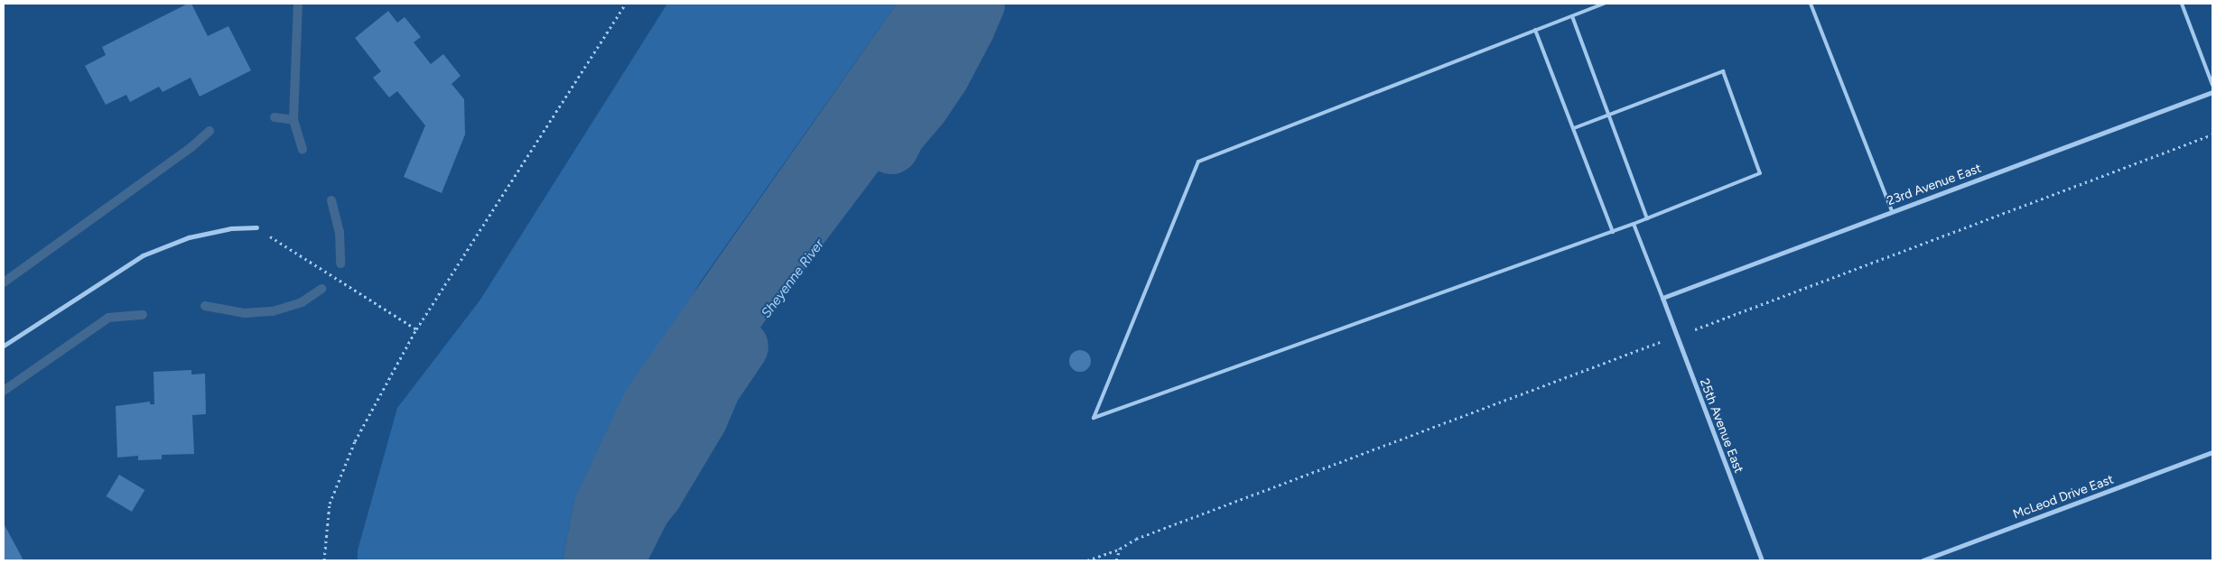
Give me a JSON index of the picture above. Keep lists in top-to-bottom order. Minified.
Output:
{"streets":{"street":["23rd Avenue East","25th Avenue East","McLeod Drive East"]},"crossings":[["23rd Avenue East","25th Avenue East"]],"water":["Sheyenne River"]}
